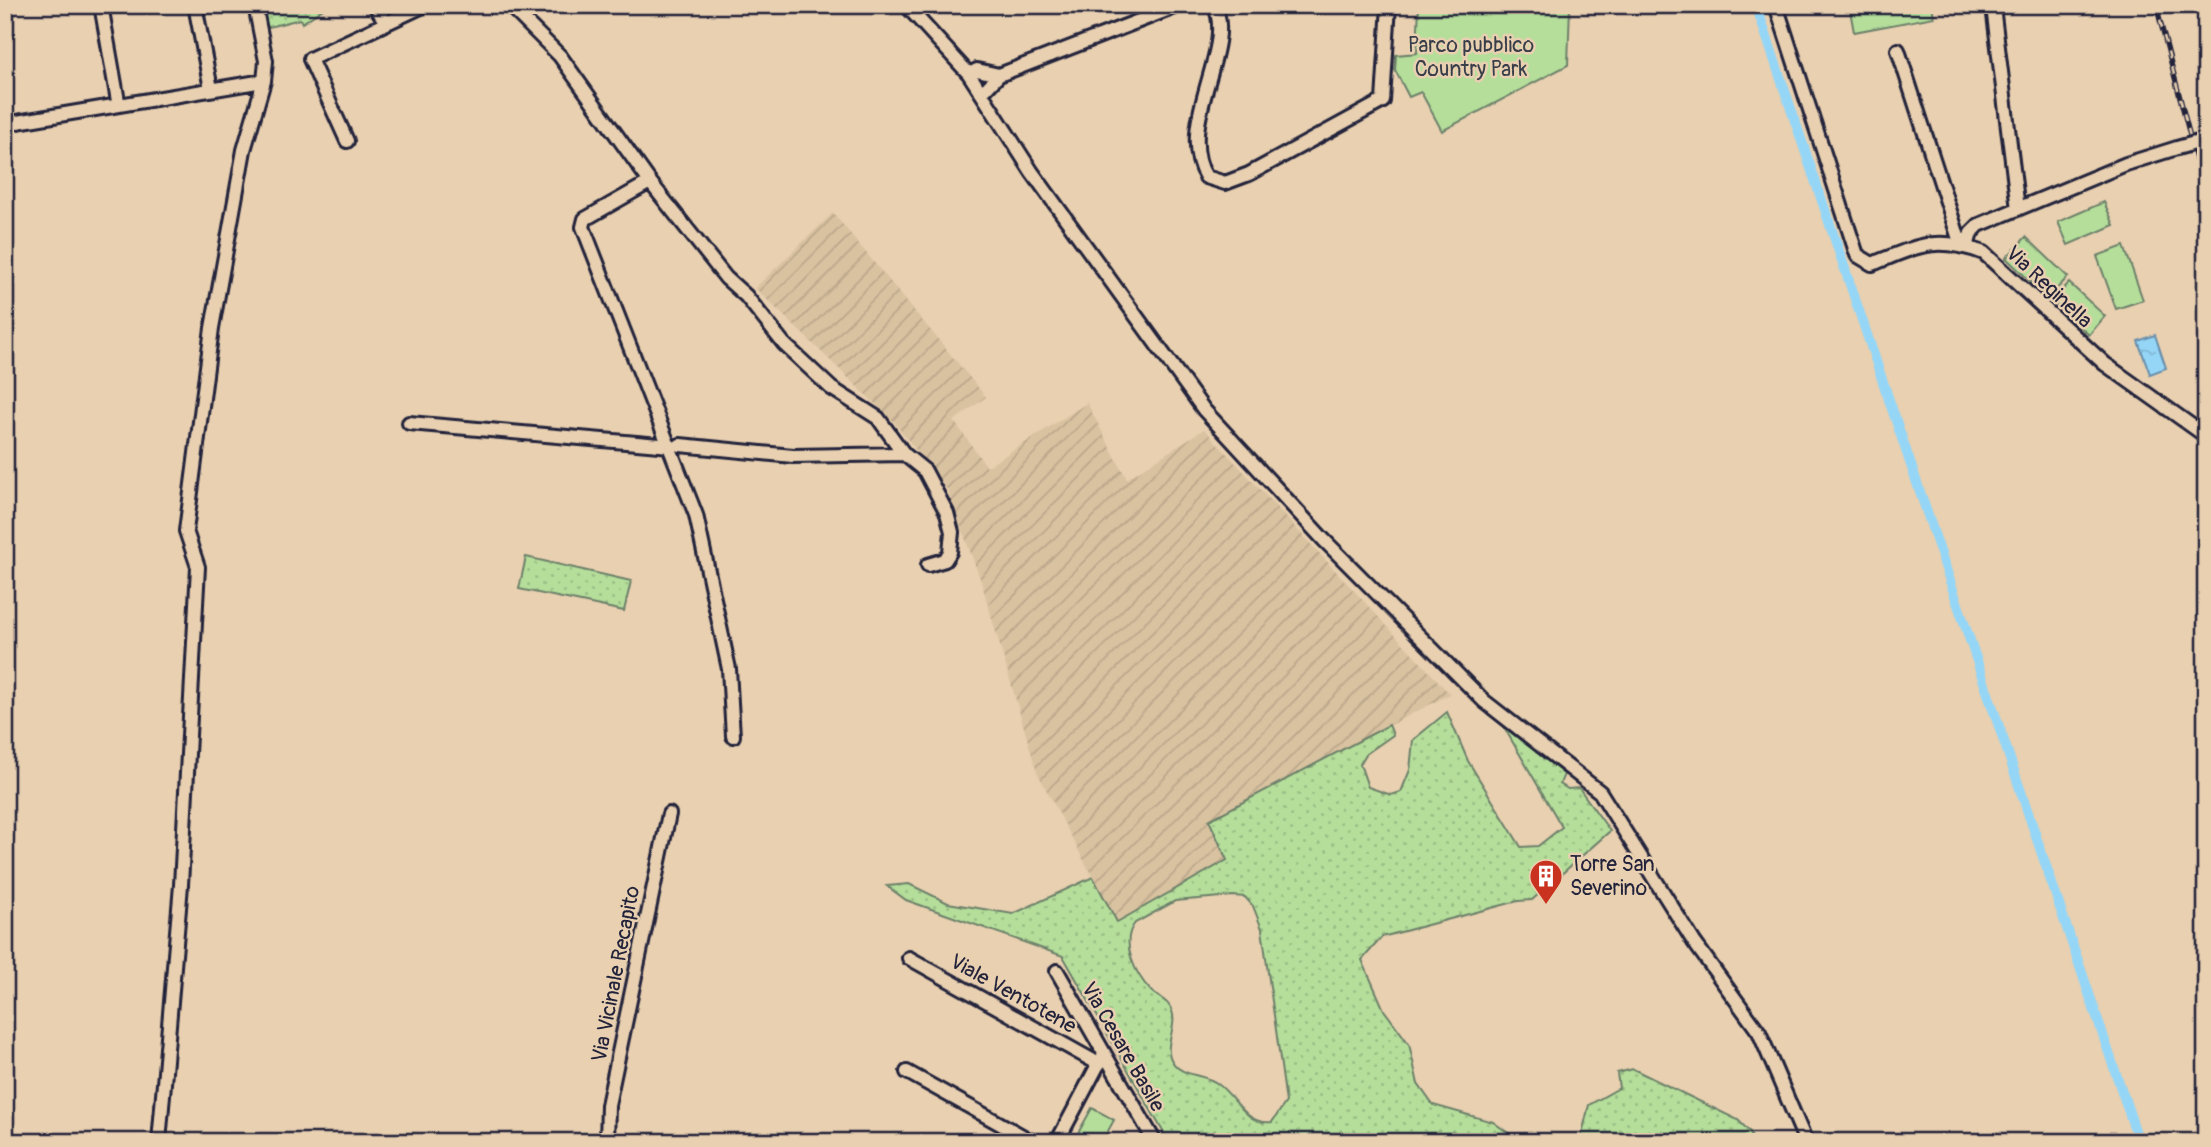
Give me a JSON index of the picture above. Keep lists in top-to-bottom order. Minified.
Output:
{"streets":{"street":["Via Reginella","Via Vicinale Recapito","Viale Ventotene","Via Cesare Basile"]},"crossings":[["Viale Ventotene","Via Cesare Basile"]],"parks":["Parco pubblico Country Park"],"places":{"building":["Torre San Severino"]}}
